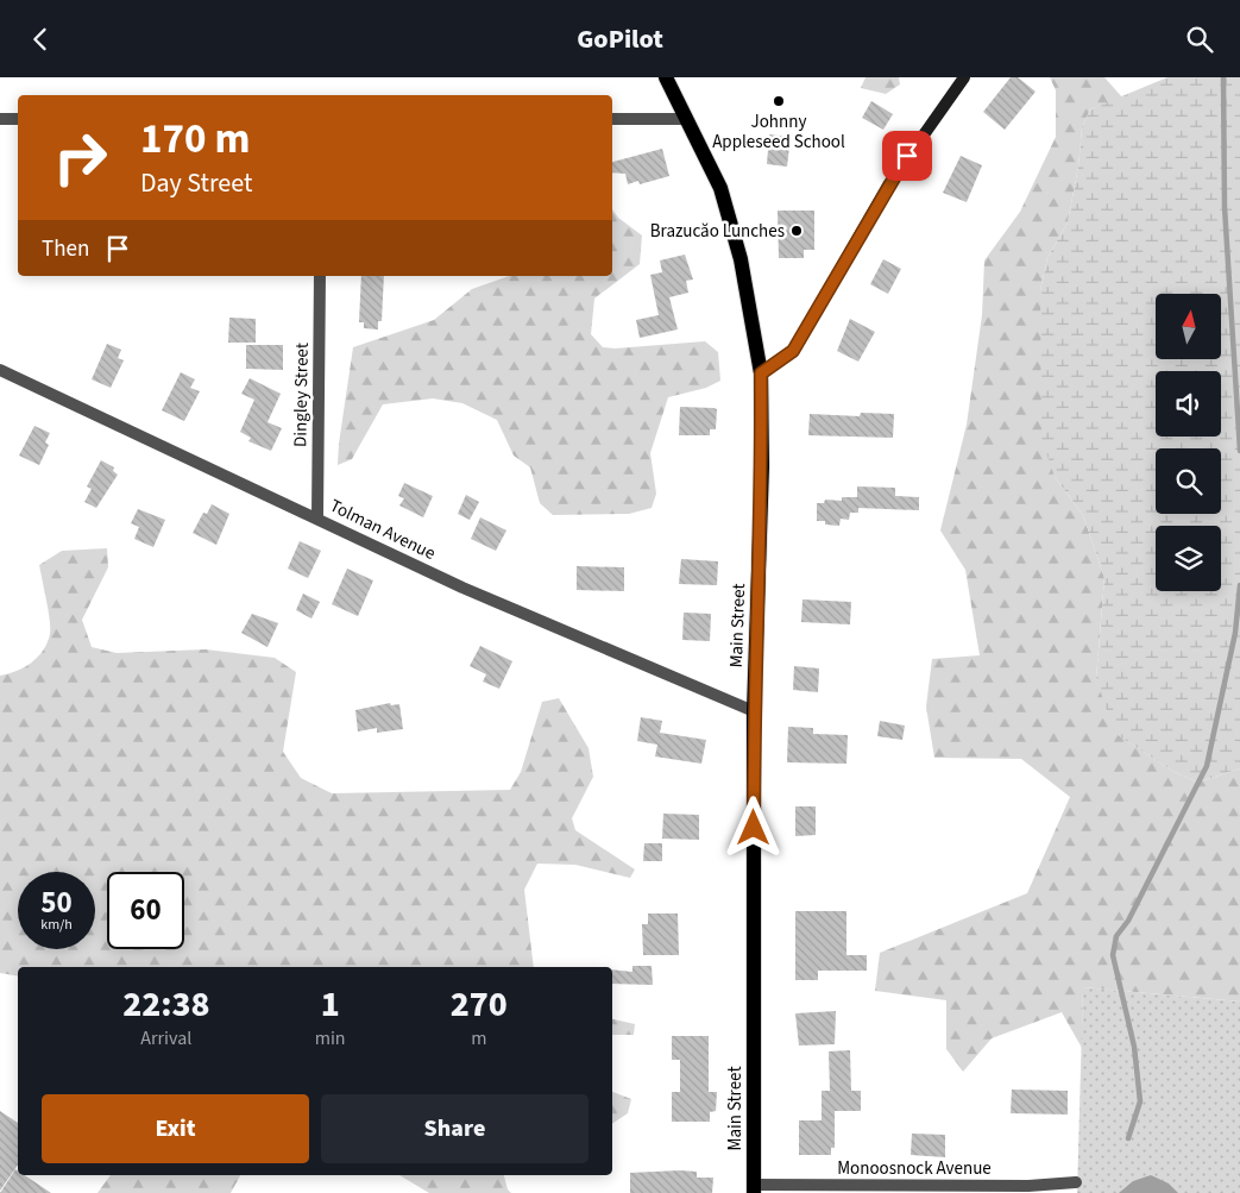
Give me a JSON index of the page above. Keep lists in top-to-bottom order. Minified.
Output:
{"streets":{"main road":["Main Street"],"street":["Dingley Street","Tolman Avenue","Monoosnock Avenue"]},"crossings":[["Dingley Street","Tolman Avenue"],["Tolman Avenue","Main Street"],["Main Street","Monoosnock Avenue"]],"places":["Johnny Appleseed School","Brazucăo Lunches"],"north":"top","page":{"header":"GoPilot","turn":["170 m","Day Street"],"then":"Then","speed":"50 km/h","limit":"60","eta":["22:38","Arrival","1","min","270","m"],"buttons":["Exit","Share"]}}
